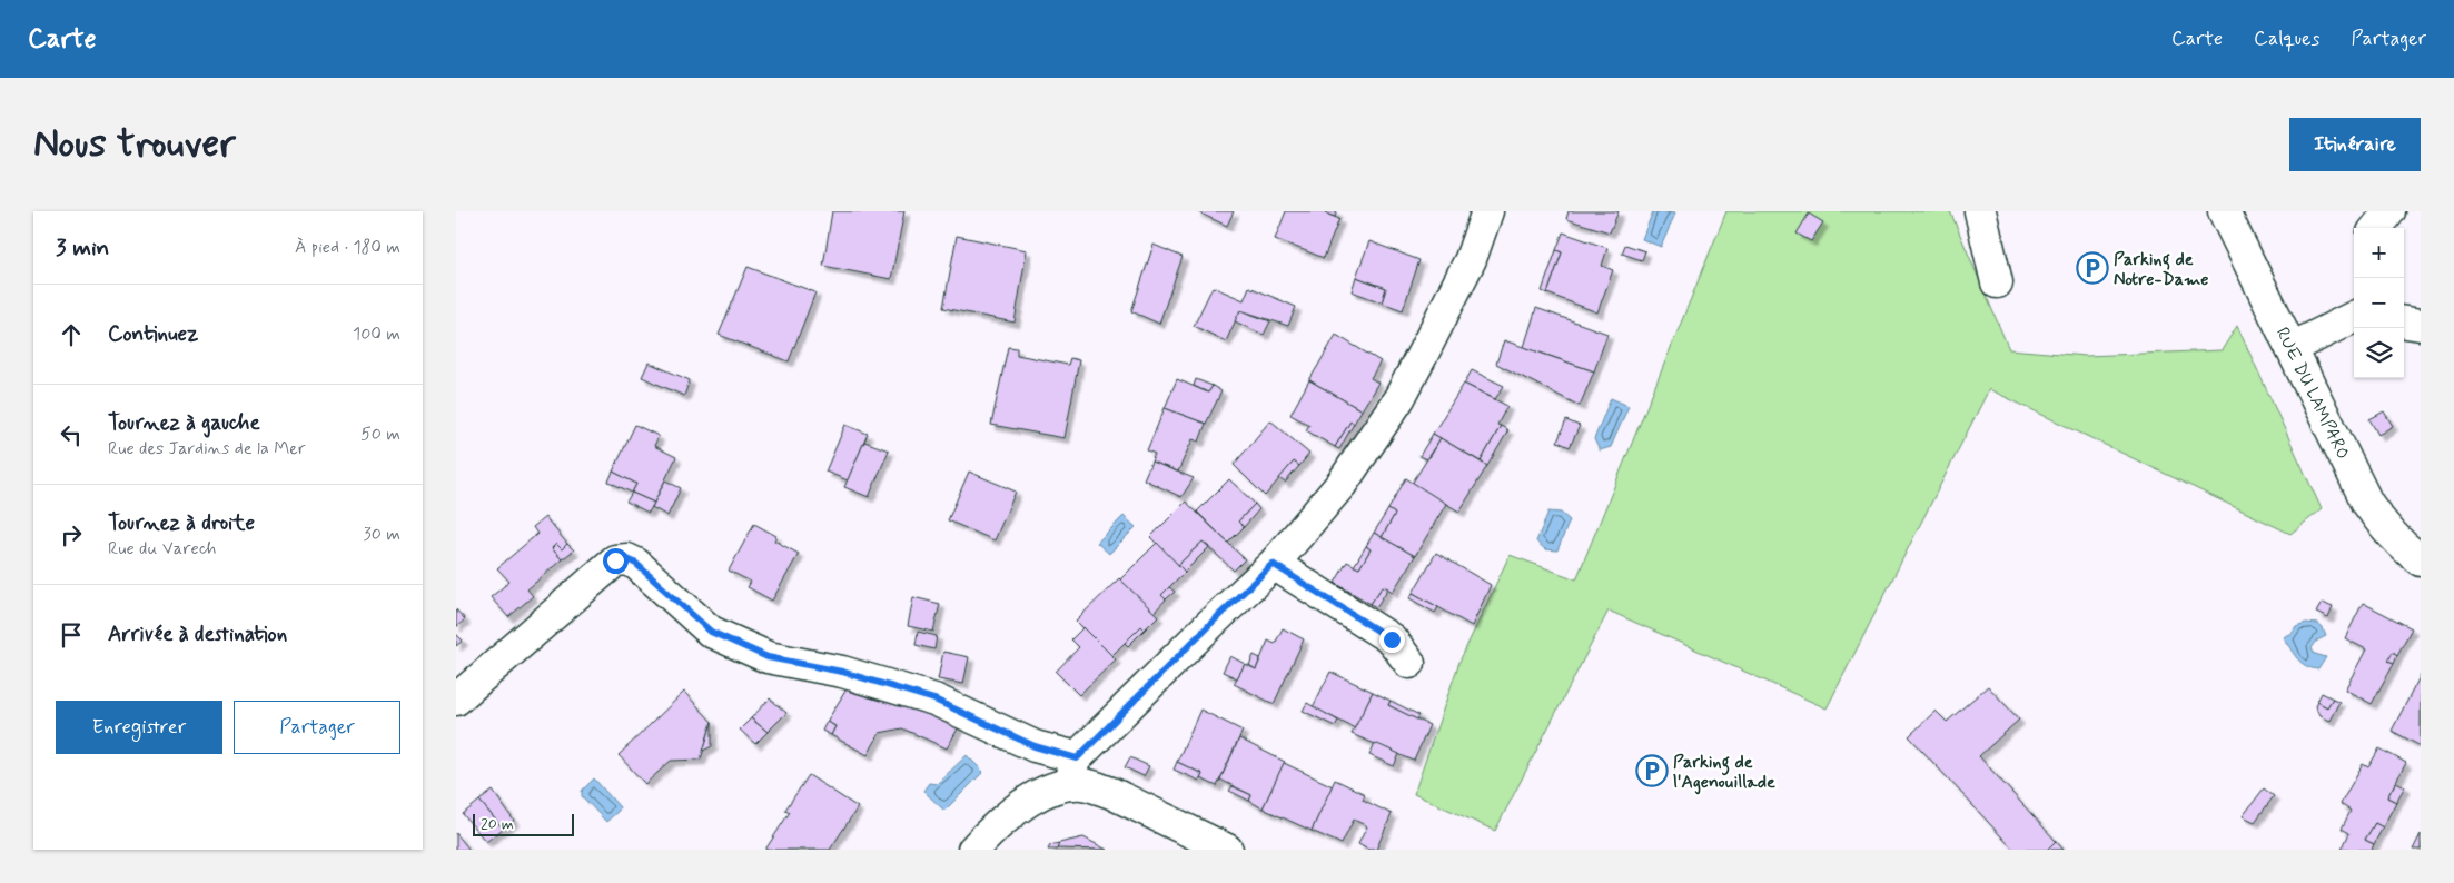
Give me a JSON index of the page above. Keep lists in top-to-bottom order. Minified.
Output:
{"streets":{"street":["RUE DU LAMPARO"]},"places":{"parking":["Parking de Notre-Dame","Parking de l'Agenouillade"]},"scale_bar":"20 m","page":{"header":"Carte","nav":["Carte","Calques","Partager"],"buttons":["Itinéraire",["Enregistrer","Partager"]],"title":"Nous trouver","heading":["3 min","À pied · 180 m"],"map_buttons":["+","−"],"list":[["Continuez","100 m"],["Tournez à gauche","Rue des Jardins de la Mer","50 m"],["Tournez à droite","Rue du Varech","30 m"],"Arrivée à destination"],"scale":"20 m"}}
